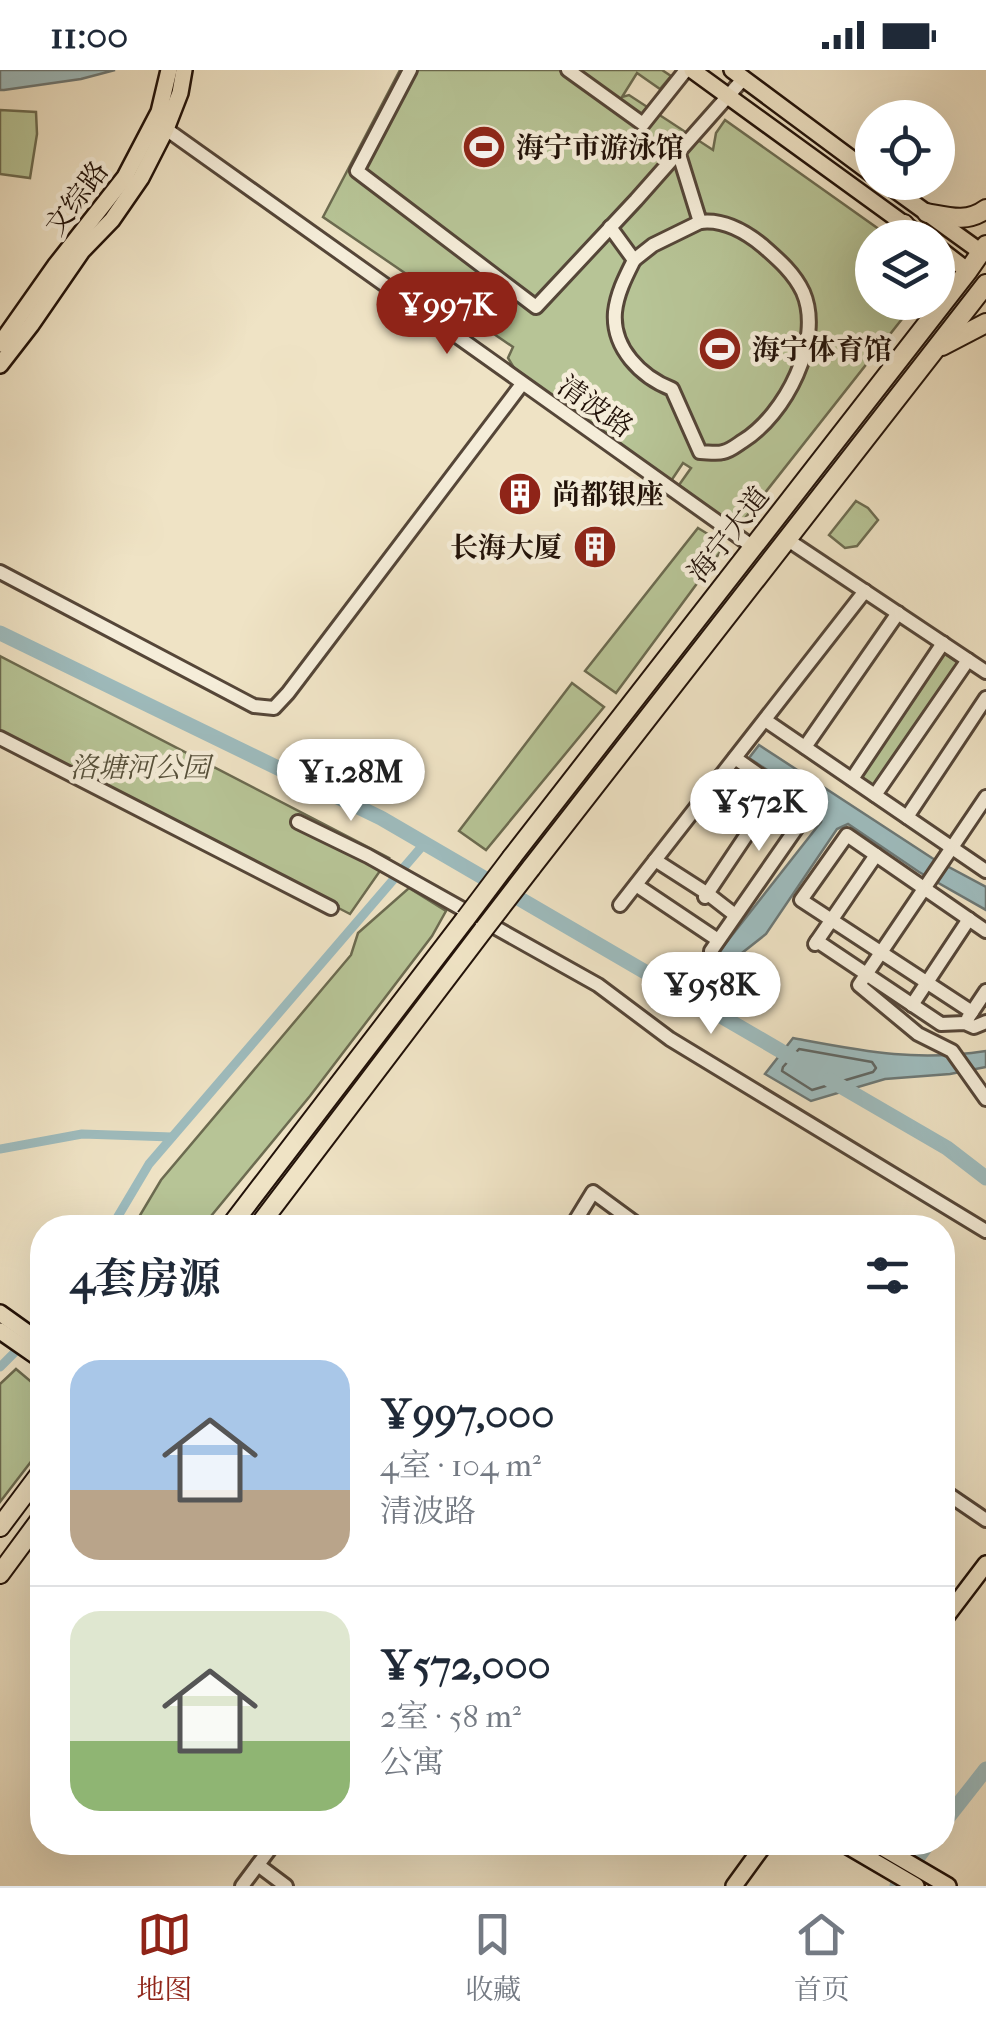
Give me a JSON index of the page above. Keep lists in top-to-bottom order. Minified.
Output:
{"streets":{"highway":["海宁大道"],"main road":["文综路"],"street":["清波路"]},"crossings":[["清波路","海宁大道"]],"parks":["洛塘河公园"],"places":{"sports":["海宁市游泳馆","海宁体育馆"],"building":["尚都银座","长海大厦"]},"page":{"status":"11:00","price":["¥997K","¥1.28M","¥572K","¥958K"],"heading":"4套房源","list":[{"name":"¥997,000","note":"4室 · 104 m² · 清波路"},{"name":"¥572,000","note":"2室 · 58 m² · 公寓"}],"tabs":["地图","收藏","首页"]}}
